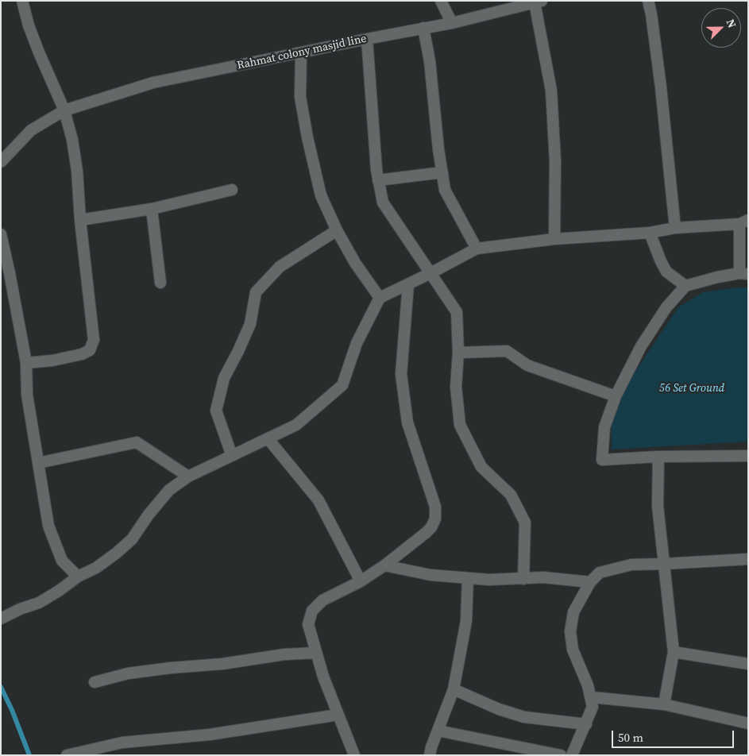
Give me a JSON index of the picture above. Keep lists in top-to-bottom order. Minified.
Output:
{"streets":{"street":["Rahmat colony masjid line"]},"parks":["56 Set Ground"],"scale_bar":"50 m","north":"top right"}
